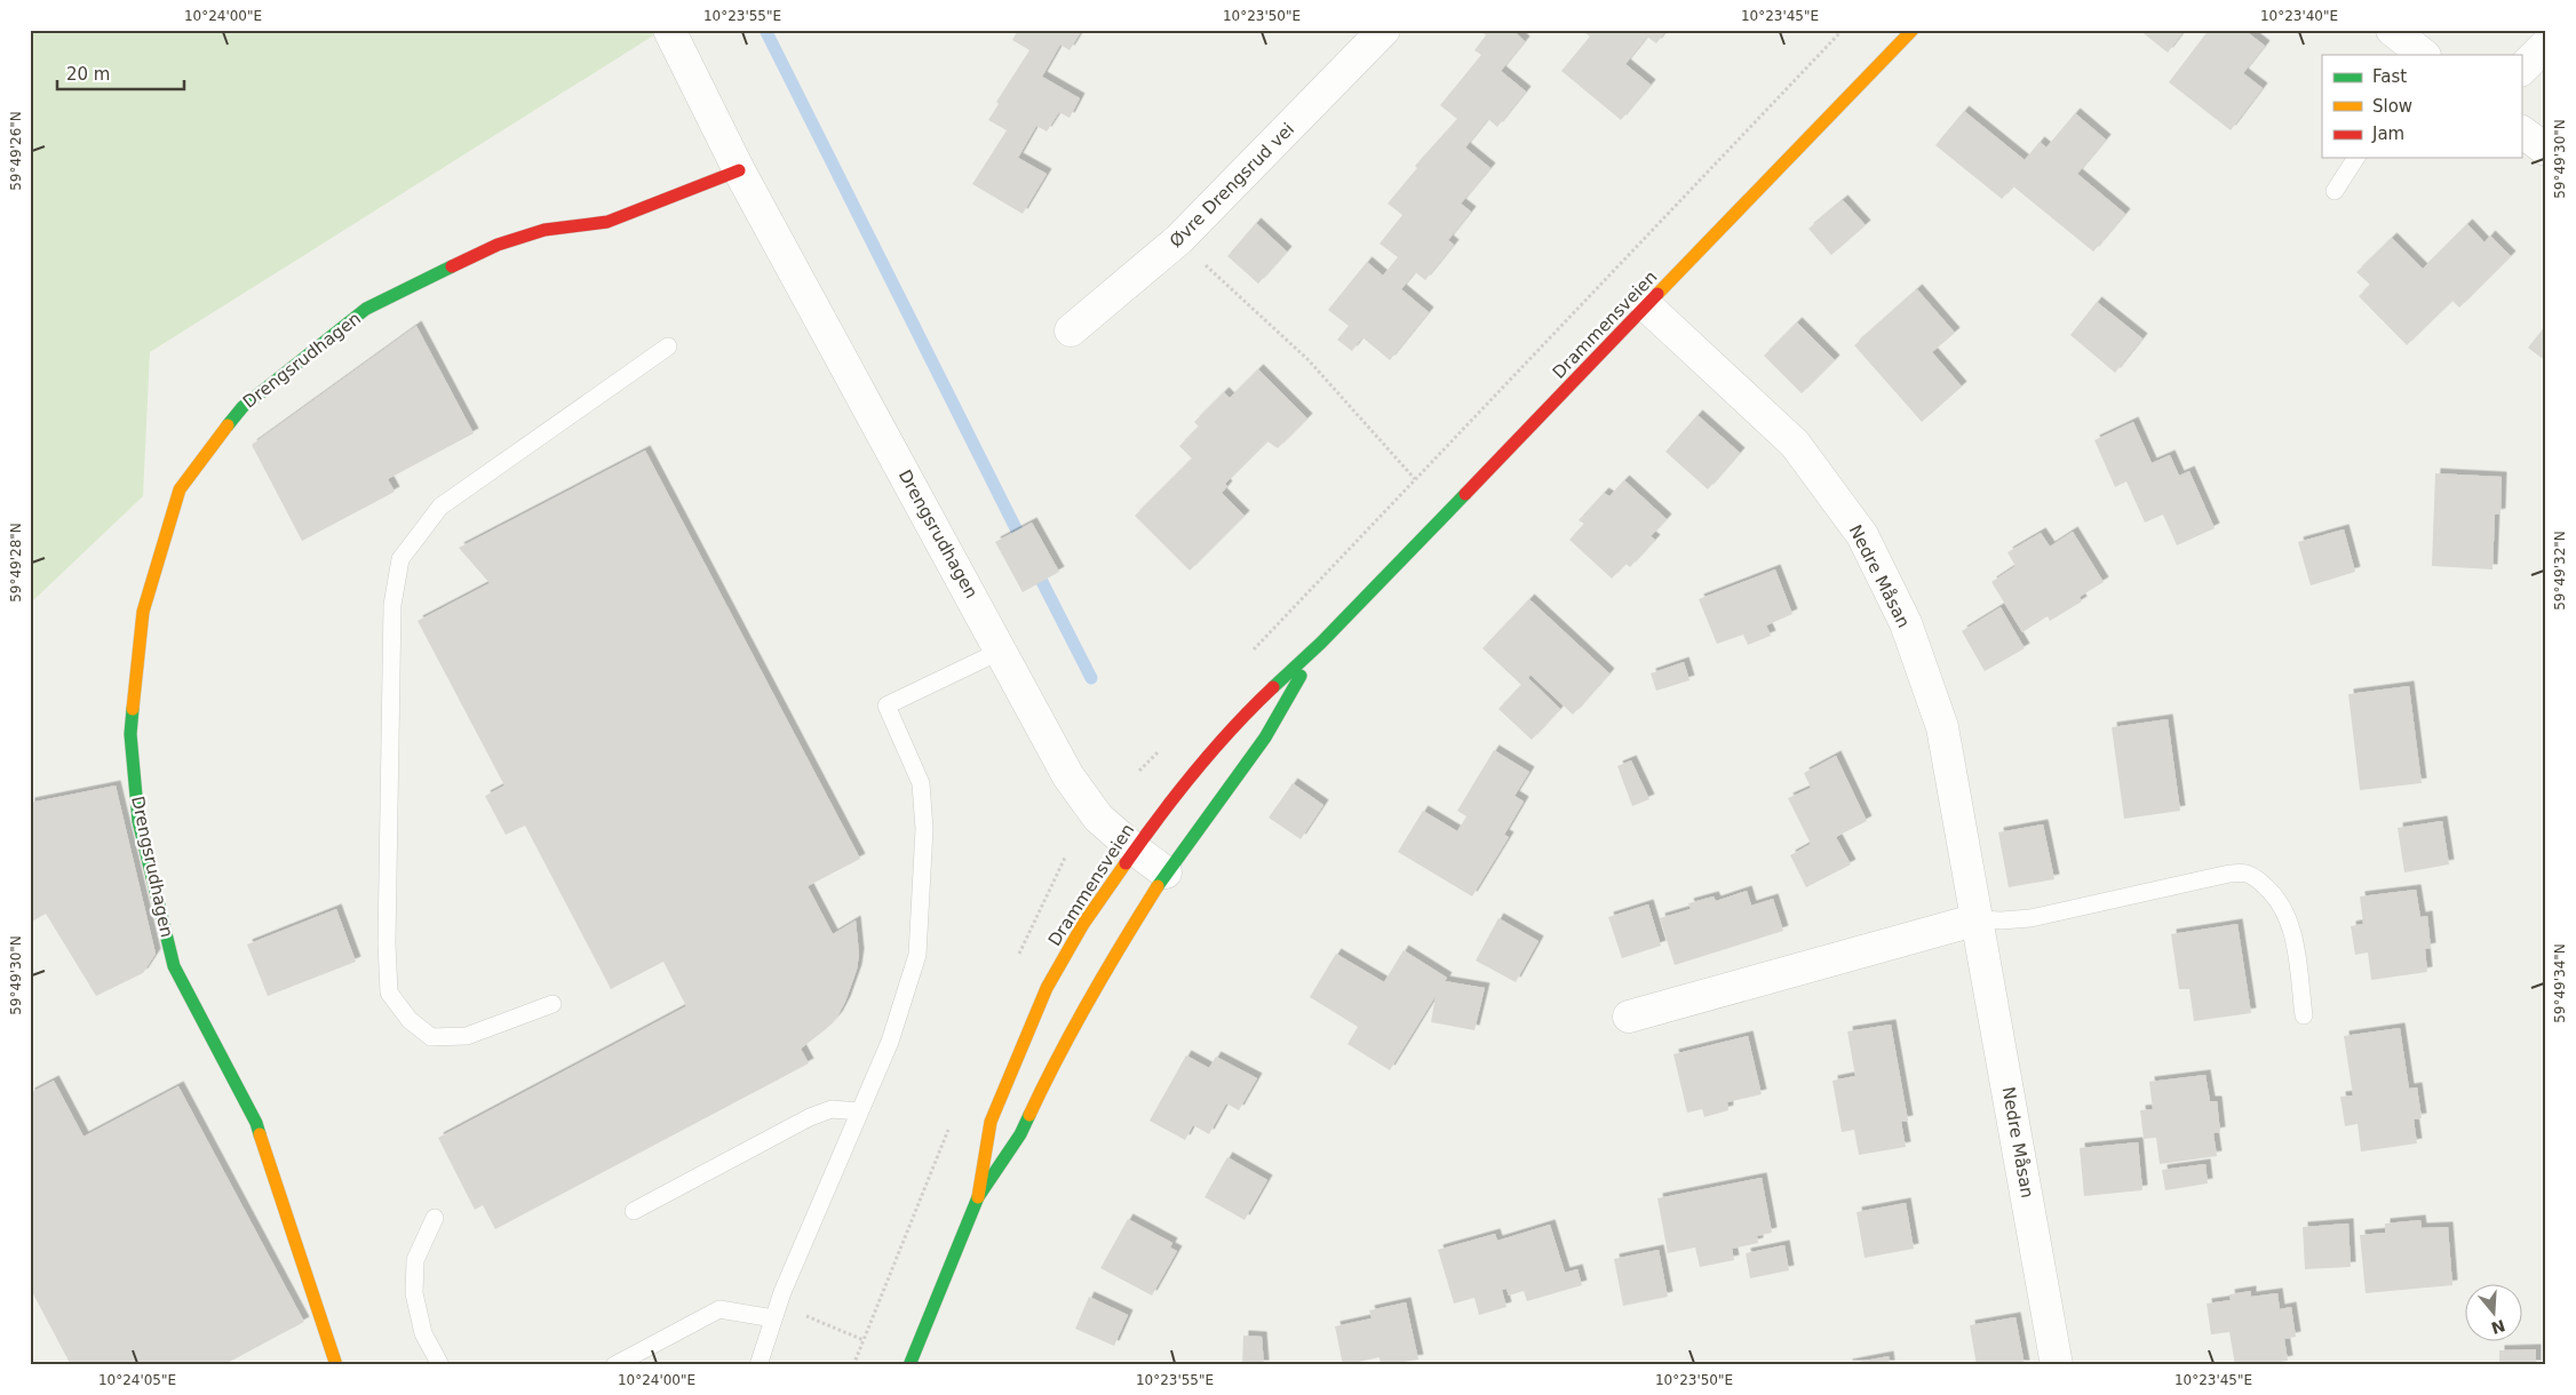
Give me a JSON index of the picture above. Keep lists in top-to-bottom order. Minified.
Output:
{"streets":{"main road":["Drammensveien","Drengsrudhagen"],"street":["Øvre Drengsrud vei","Nedre Måsan"]},"crossings":[["Drammensveien","Drengsrudhagen"],["Drammensveien","Nedre Måsan"]],"legend":["Fast","Slow","Jam"],"scale_bar":"20 m","north":"bottom","coordinates":["10°24'00\"E","10°23'55\"E","10°23'50\"E","10°23'45\"E","10°23'40\"E","59°49'26\"N","59°49'30\"N","59°49'28\"N","59°49'32\"N","59°49'34\"N","10°24'05\"E"]}
